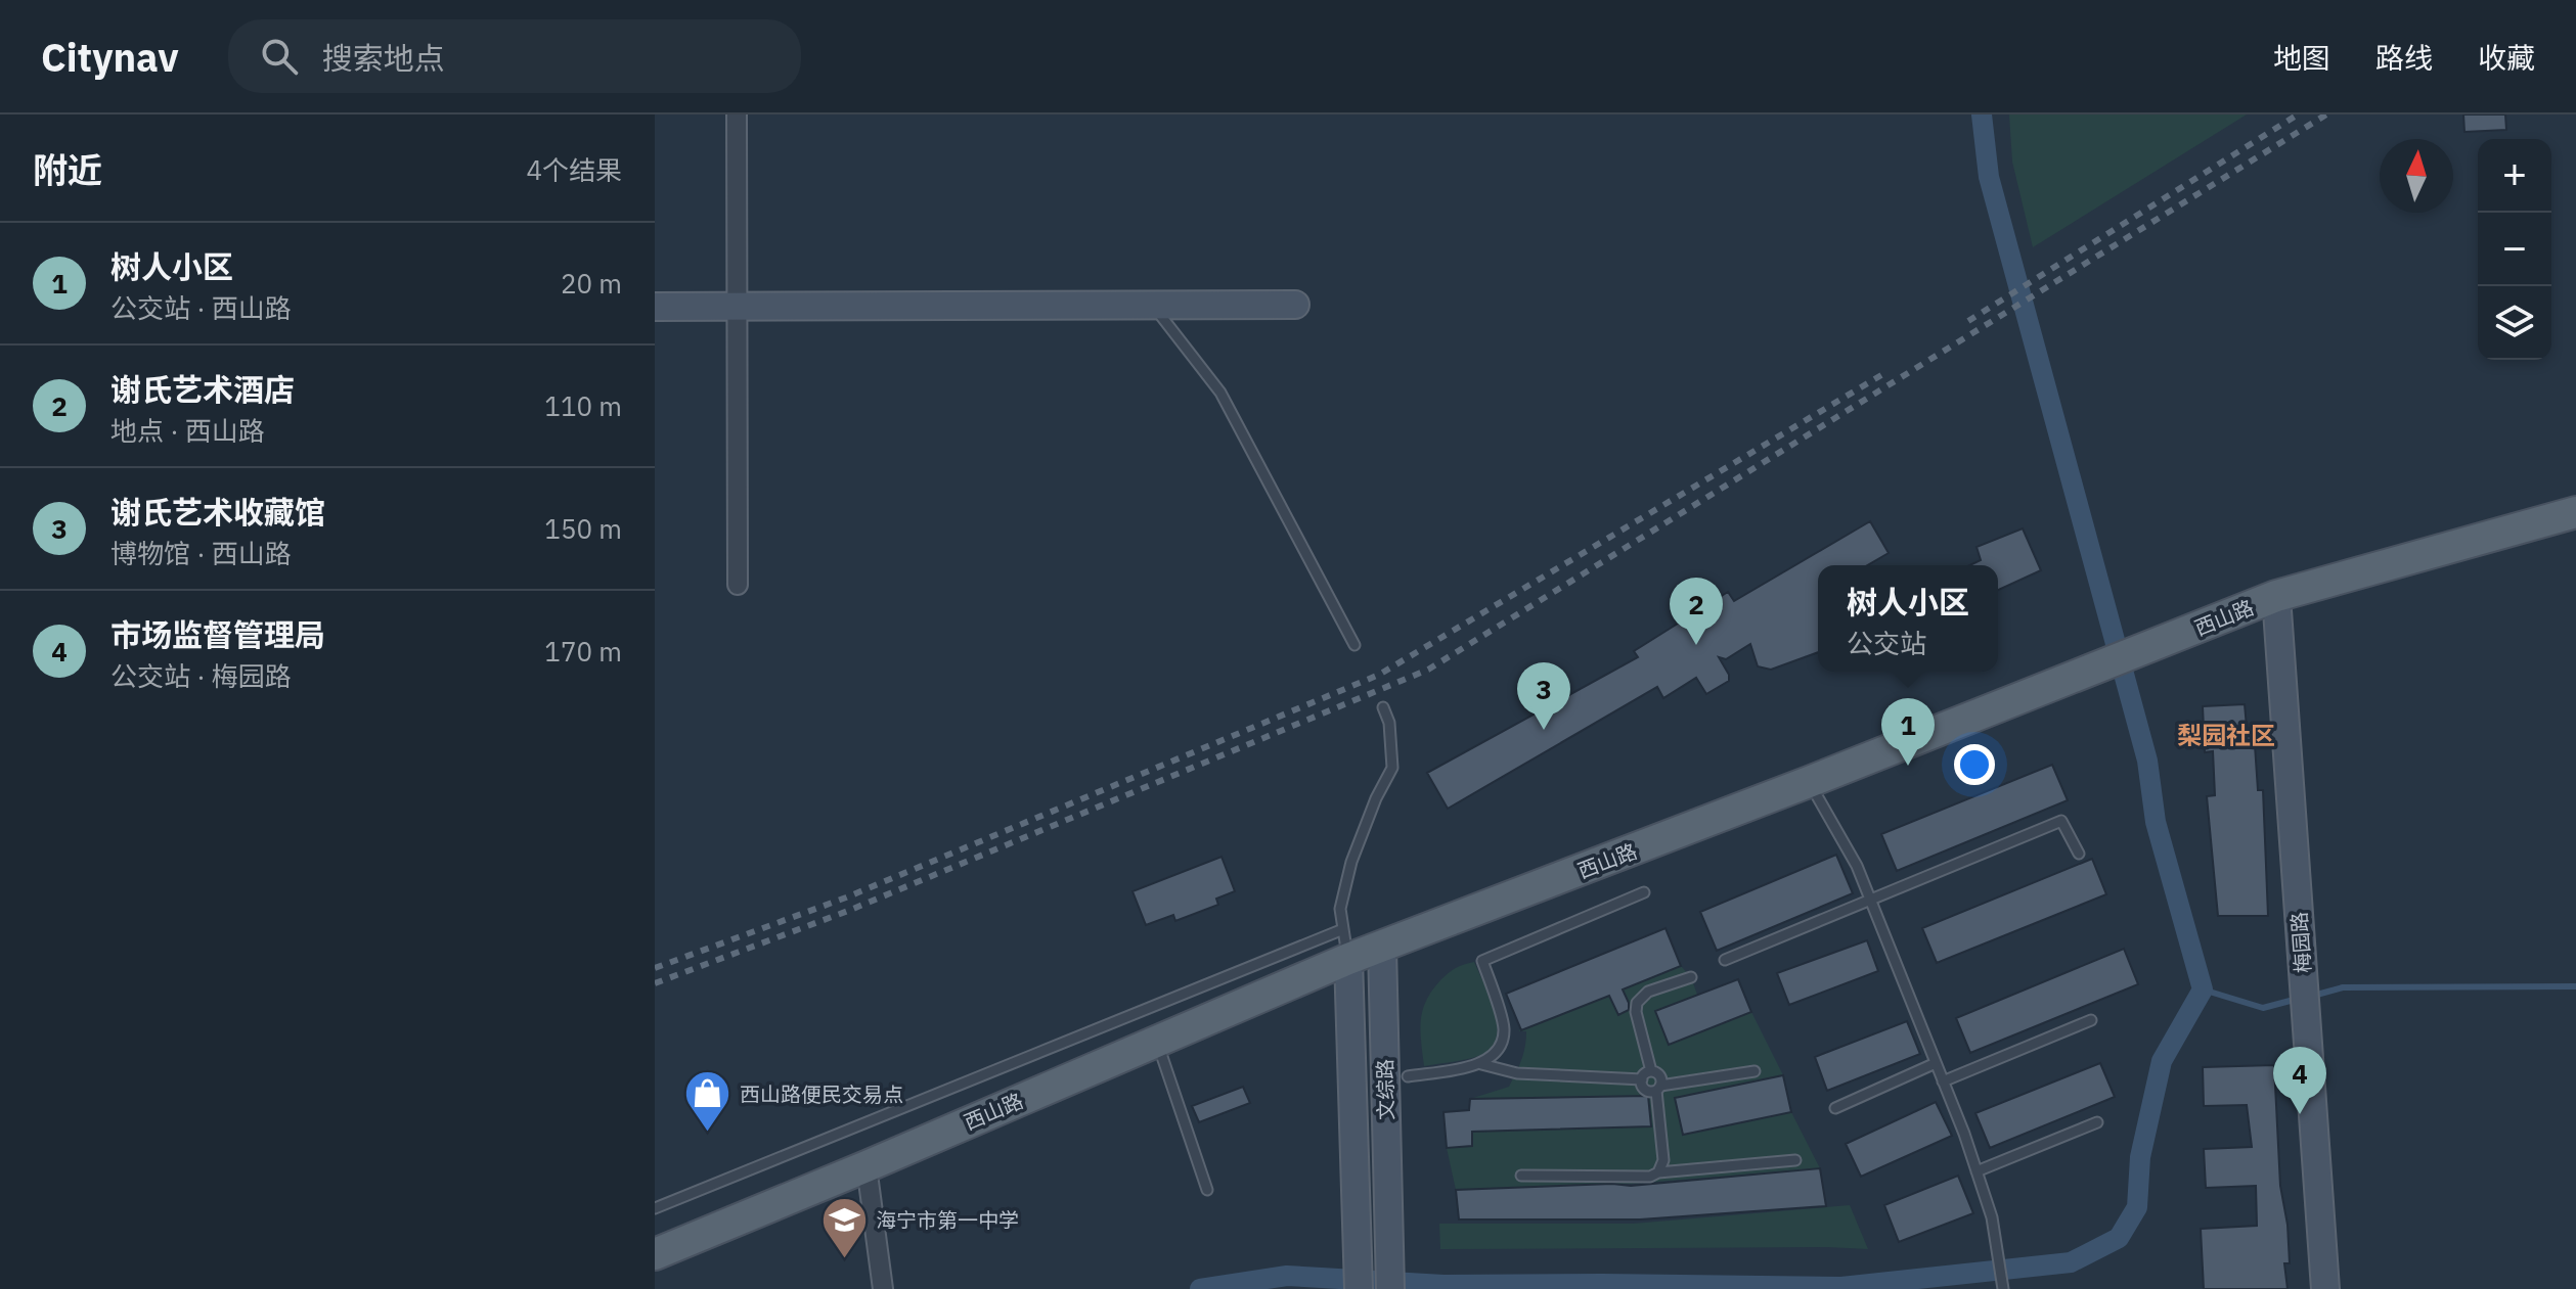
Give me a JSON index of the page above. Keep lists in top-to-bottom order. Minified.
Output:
{"streets":{"main road":["西山路"],"street":["梅园路","文综路"]},"crossings":[["西山路","梅园路"],["西山路","文综路"]],"districts":["梨园社区"],"places":{"shop":["西山路便民交易点"],"school or university":["海宁市第一中学"]},"north":"top","page":{"header":"Citynav","search":"搜索地点","nav":["地图","路线","收藏"],"heading":["附近","4个结果"],"map_buttons":["+","−"],"list":[{"mark":"1","name":"树人小区","note":"公交站 · 西山路","value":"20 m"},{"mark":"2","name":"谢氏艺术酒店","note":"地点 · 西山路","value":"110 m"},{"mark":"3","name":"谢氏艺术收藏馆","note":"博物馆 · 西山路","value":"150 m"},{"mark":"4","name":"市场监督管理局","note":"公交站 · 梅园路","value":"170 m"}],"popup":["树人小区","公交站"],"pins":["2","3","1","4"]}}
